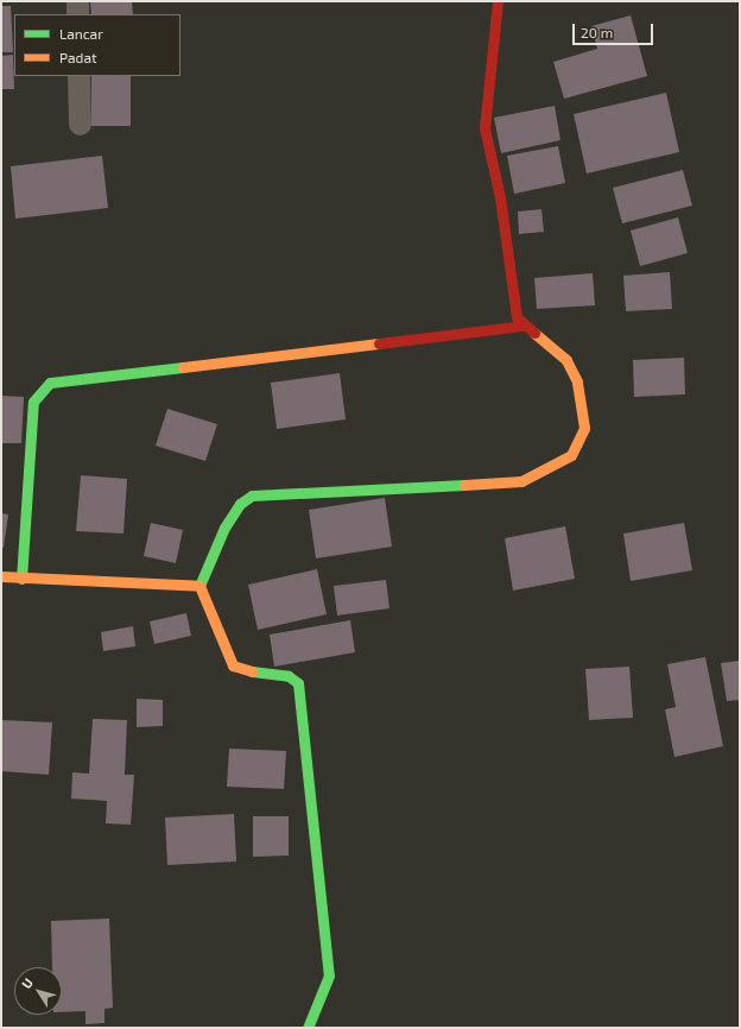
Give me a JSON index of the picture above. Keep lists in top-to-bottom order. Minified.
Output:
{"legend":["Lancar","Padat"],"scale_bar":"20 m","north":"top left"}
